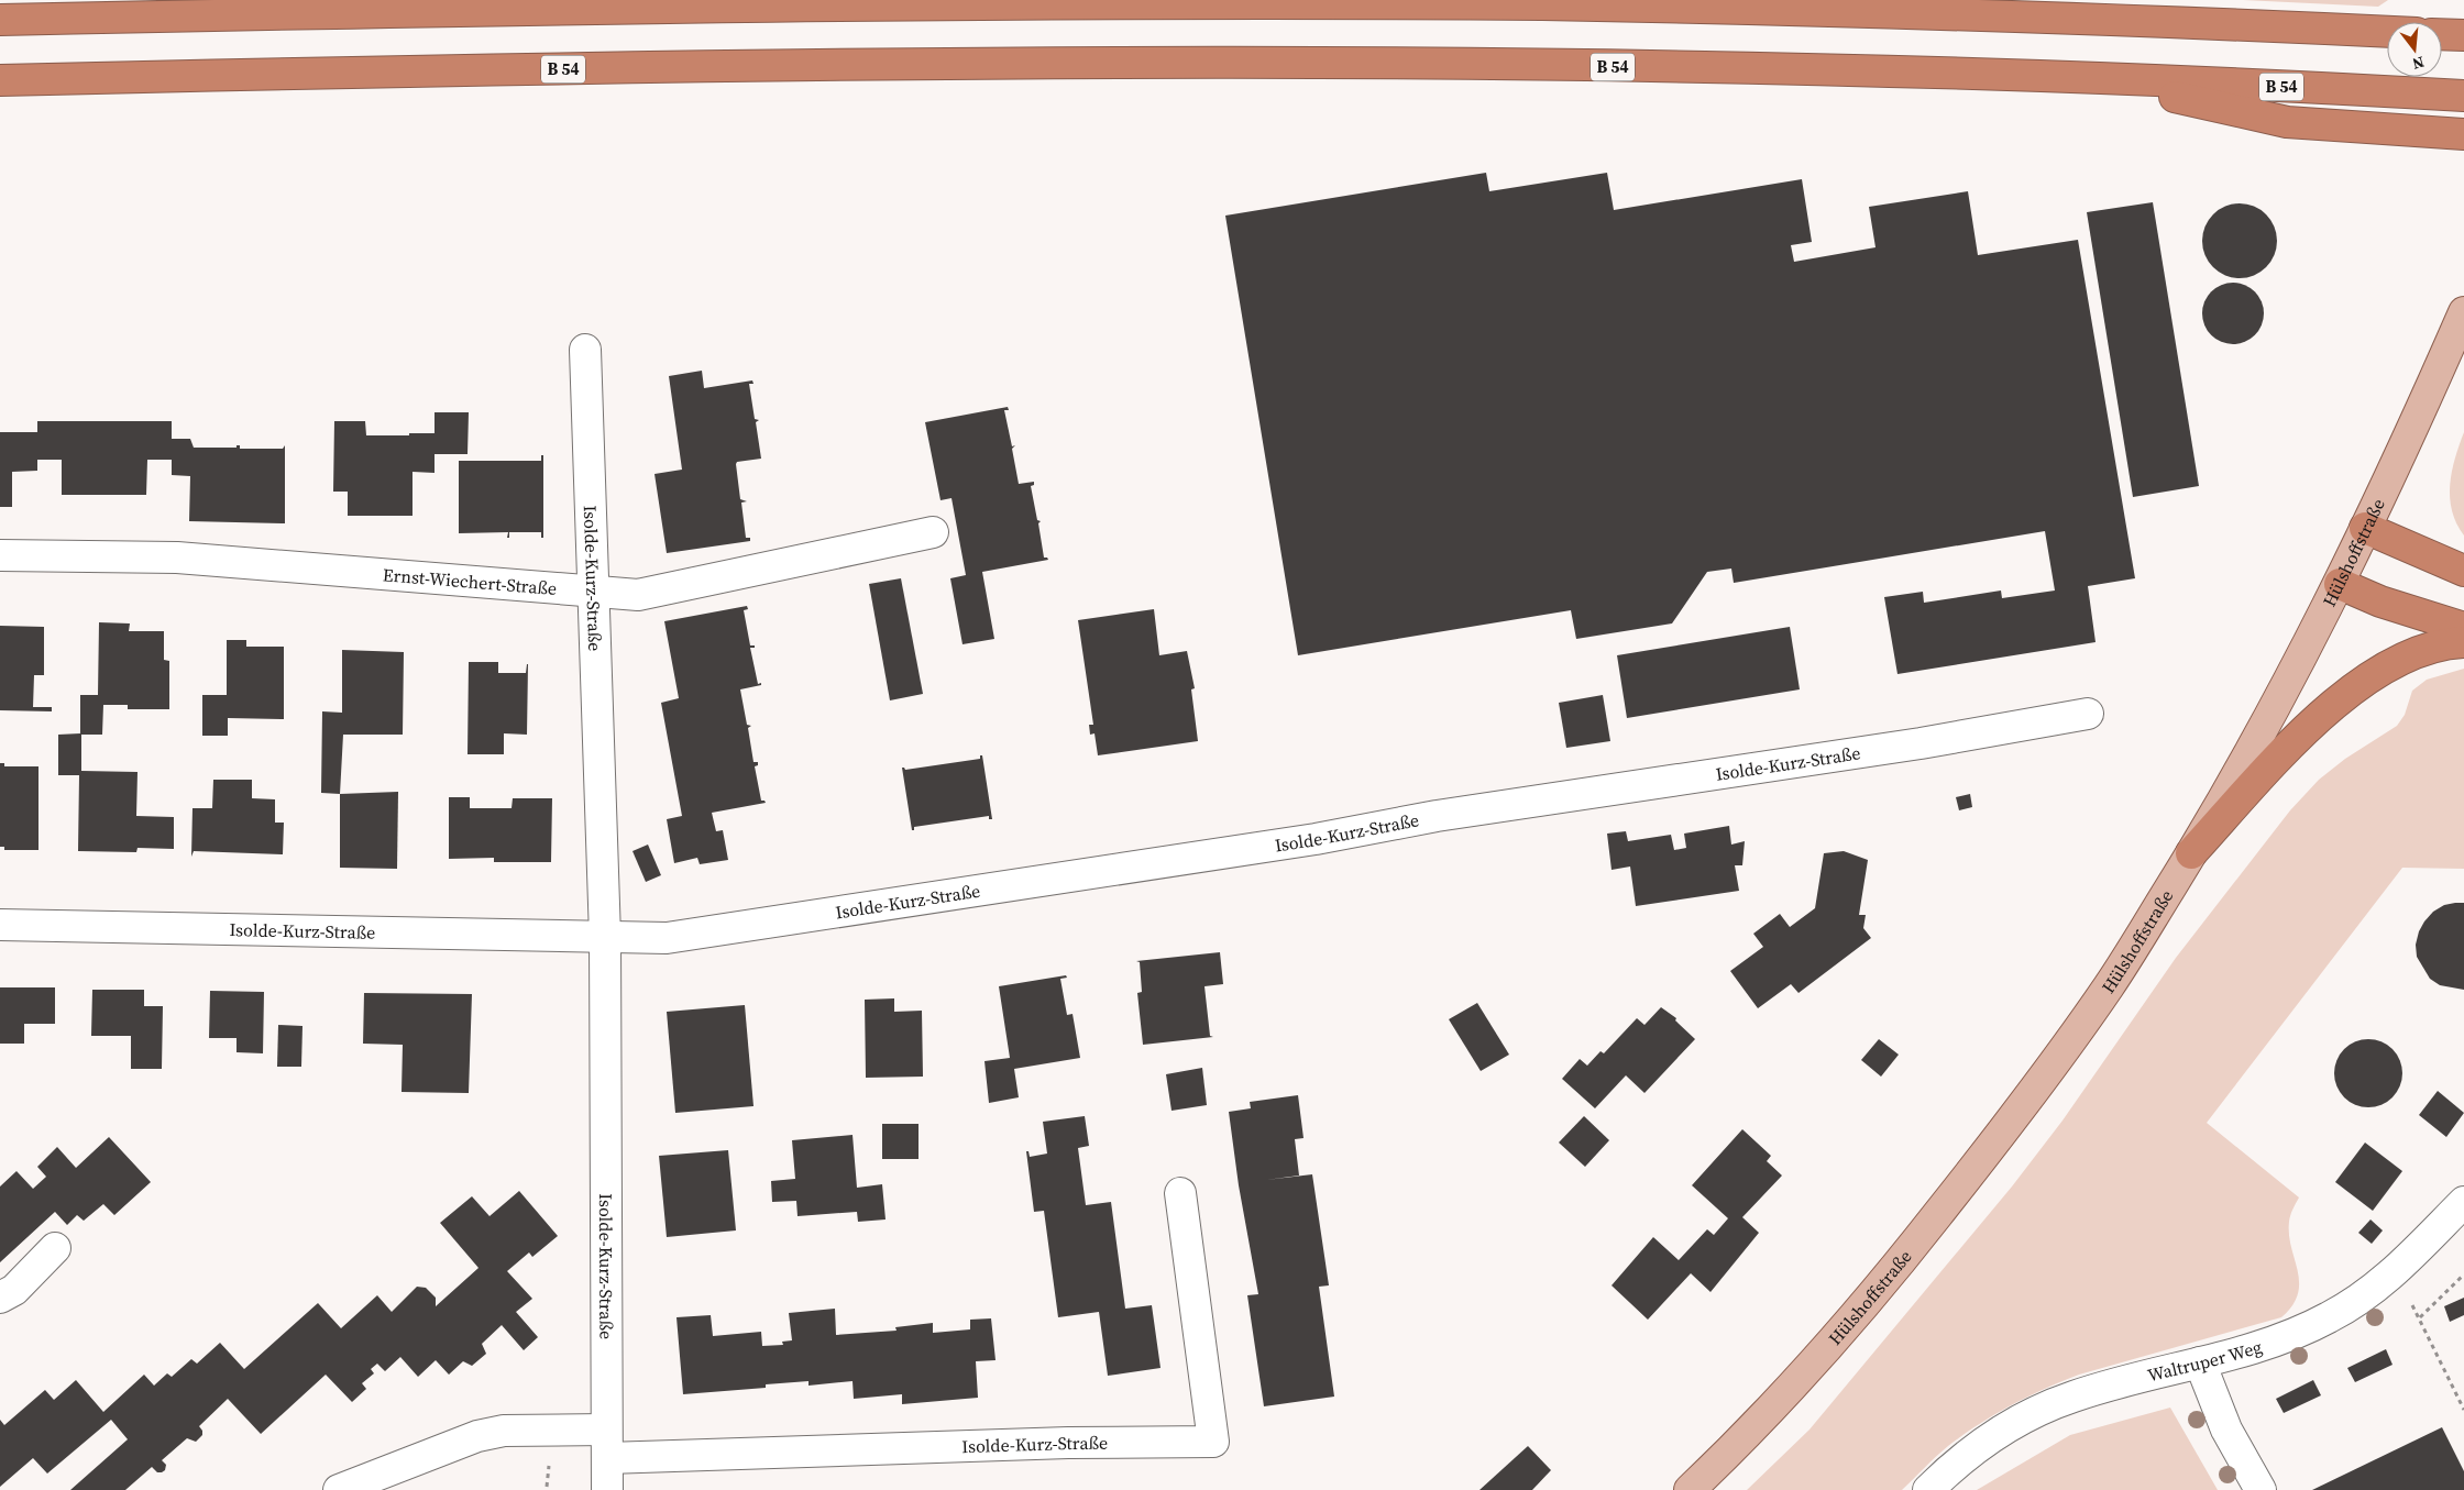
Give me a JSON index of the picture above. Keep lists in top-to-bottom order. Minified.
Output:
{"streets":{"highway":["B 54"],"main road":["Hülshoffstraße"],"street":["Isolde-Kurz-Straße","Ernst-Wiechert-Straße","Waltruper Weg"]},"crossings":[["Isolde-Kurz-Straße","Ernst-Wiechert-Straße"]],"north":"bottom"}
